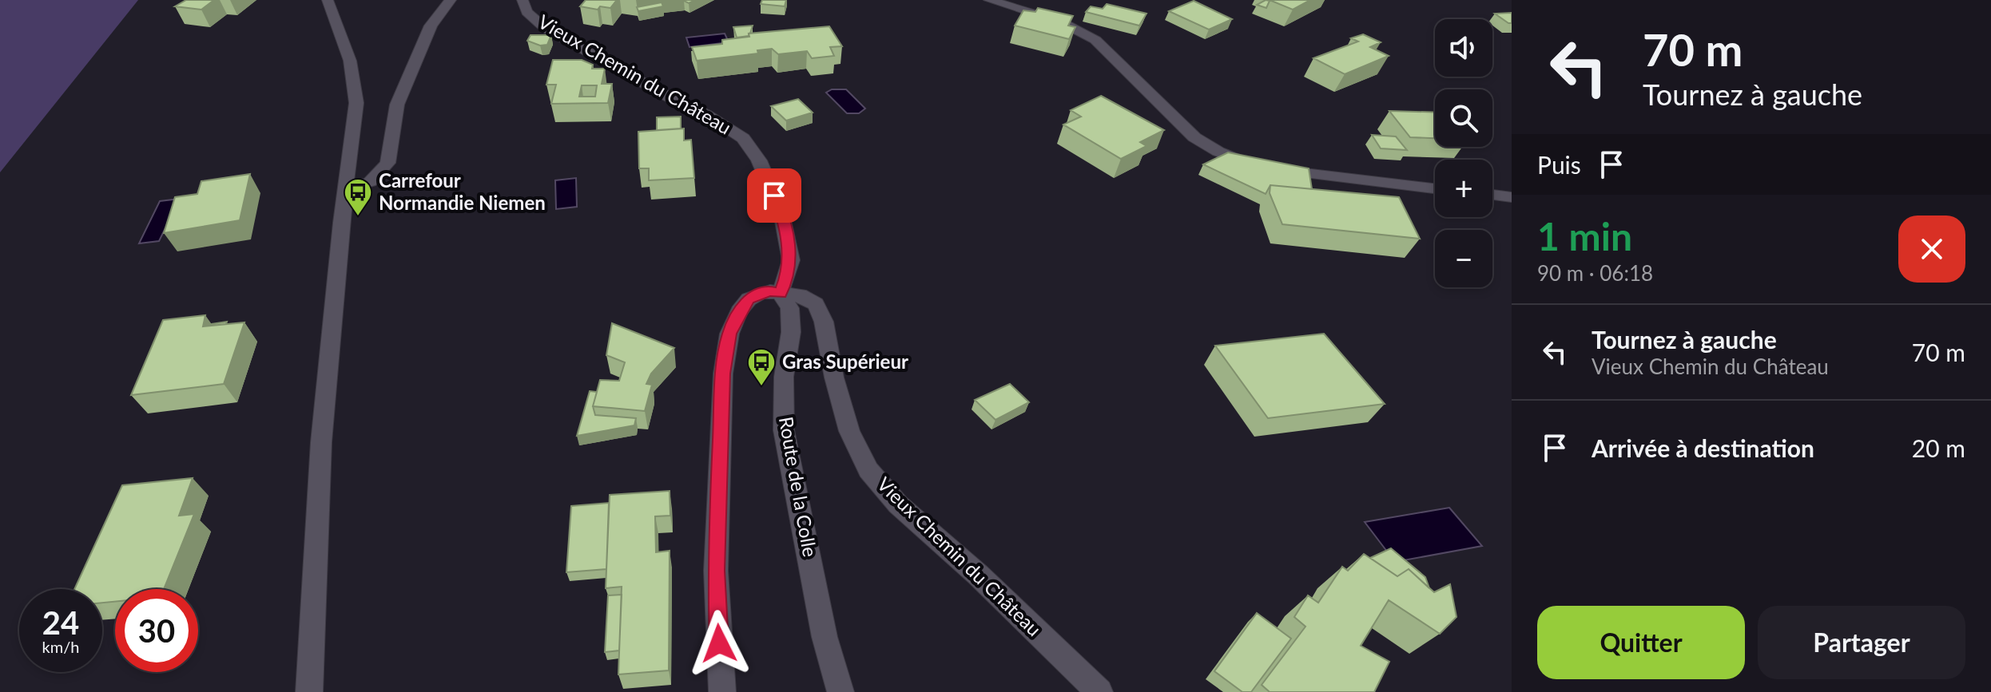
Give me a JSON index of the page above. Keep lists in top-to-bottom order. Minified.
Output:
{"streets":{"street":["Vieux Chemin du Château","Route de la Colle"]},"crossings":[["Vieux Chemin du Château","Route de la Colle"]],"places":{"bus stop":["Carrefour Normandie Niemen","Gras Supérieur"]},"page":{"turn":["70 m","Tournez à gauche"],"map_buttons":["+","−"],"then":"Puis","heading":["1 min","90 m · 06:18"],"list":[{"name":"Tournez à gauche","note":"Vieux Chemin du Château","value":"70 m"},{"name":"Arrivée à destination","value":"20 m"}],"speed":"24 km/h","limit":"30","buttons":["Quitter","Partager"]}}
